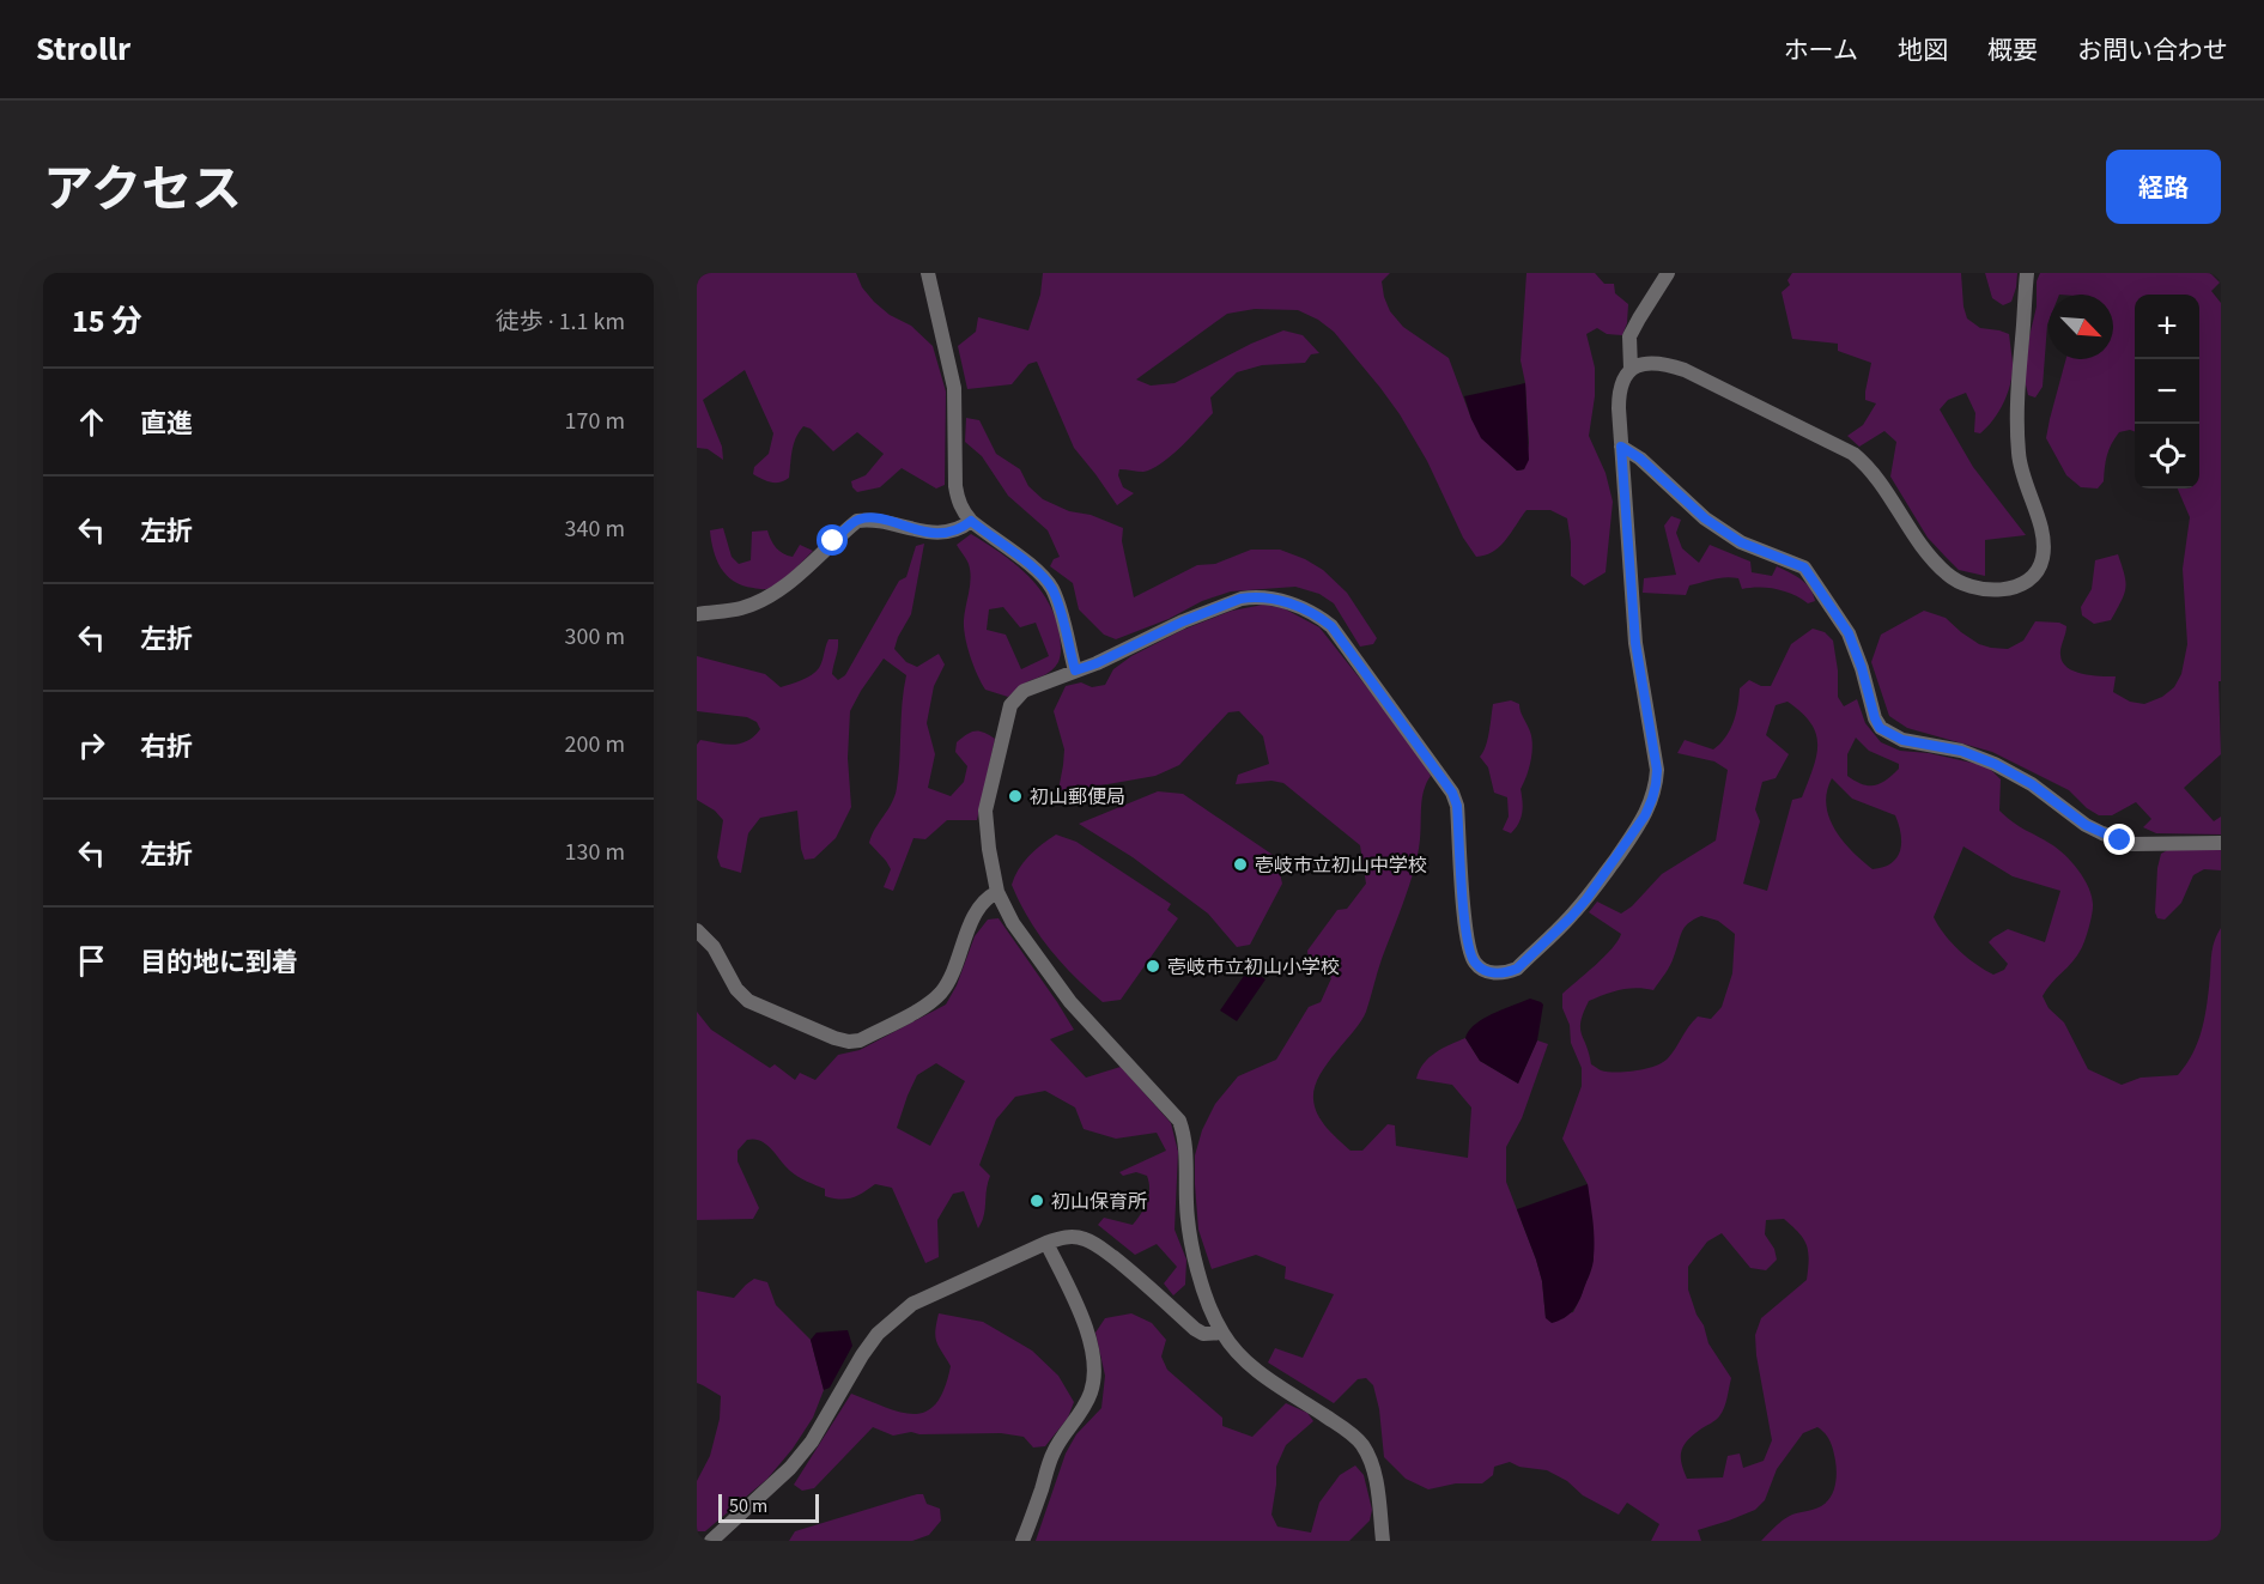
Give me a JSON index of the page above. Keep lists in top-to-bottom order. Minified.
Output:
{"places":["初山郵便局","壱岐市立初山中学校","壱岐市立初山小学校","初山保育所"],"scale_bar":"50 m","north":"bottom right","page":{"header":"Strollr","nav":["ホーム","地図","概要","お問い合わせ"],"title":"アクセス","buttons":"経路","heading":["15 分","徒歩 · 1.1 km"],"map_buttons":["+","−"],"list":[["直進","170 m"],["左折","340 m"],["左折","300 m"],["右折","200 m"],["左折","130 m"],"目的地に到着"],"scale":"50 m"}}
